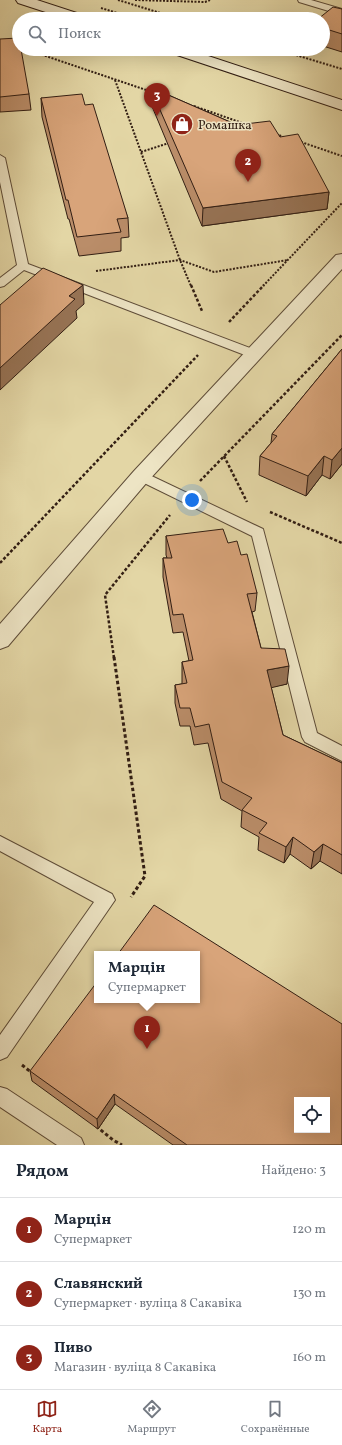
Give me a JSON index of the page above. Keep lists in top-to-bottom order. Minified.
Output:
{"places":{"shop":["Ромашка"]},"page":{"search":"Поиск","pins":["3","2","1"],"popup":["Марцін","Супермаркет"],"heading":["Рядом","Найдено: 3"],"list":[{"mark":"1","name":"Марцін","note":"Супермаркет","value":"120 m"},{"mark":"2","name":"Славянский","note":"Супермаркет · вуліца 8 Сакавіка","value":"130 m"},{"mark":"3","name":"Пиво","note":"Магазин · вуліца 8 Сакавіка","value":"160 m"}],"nav":["Карта","Маршрут","Сохранённые"]}}
